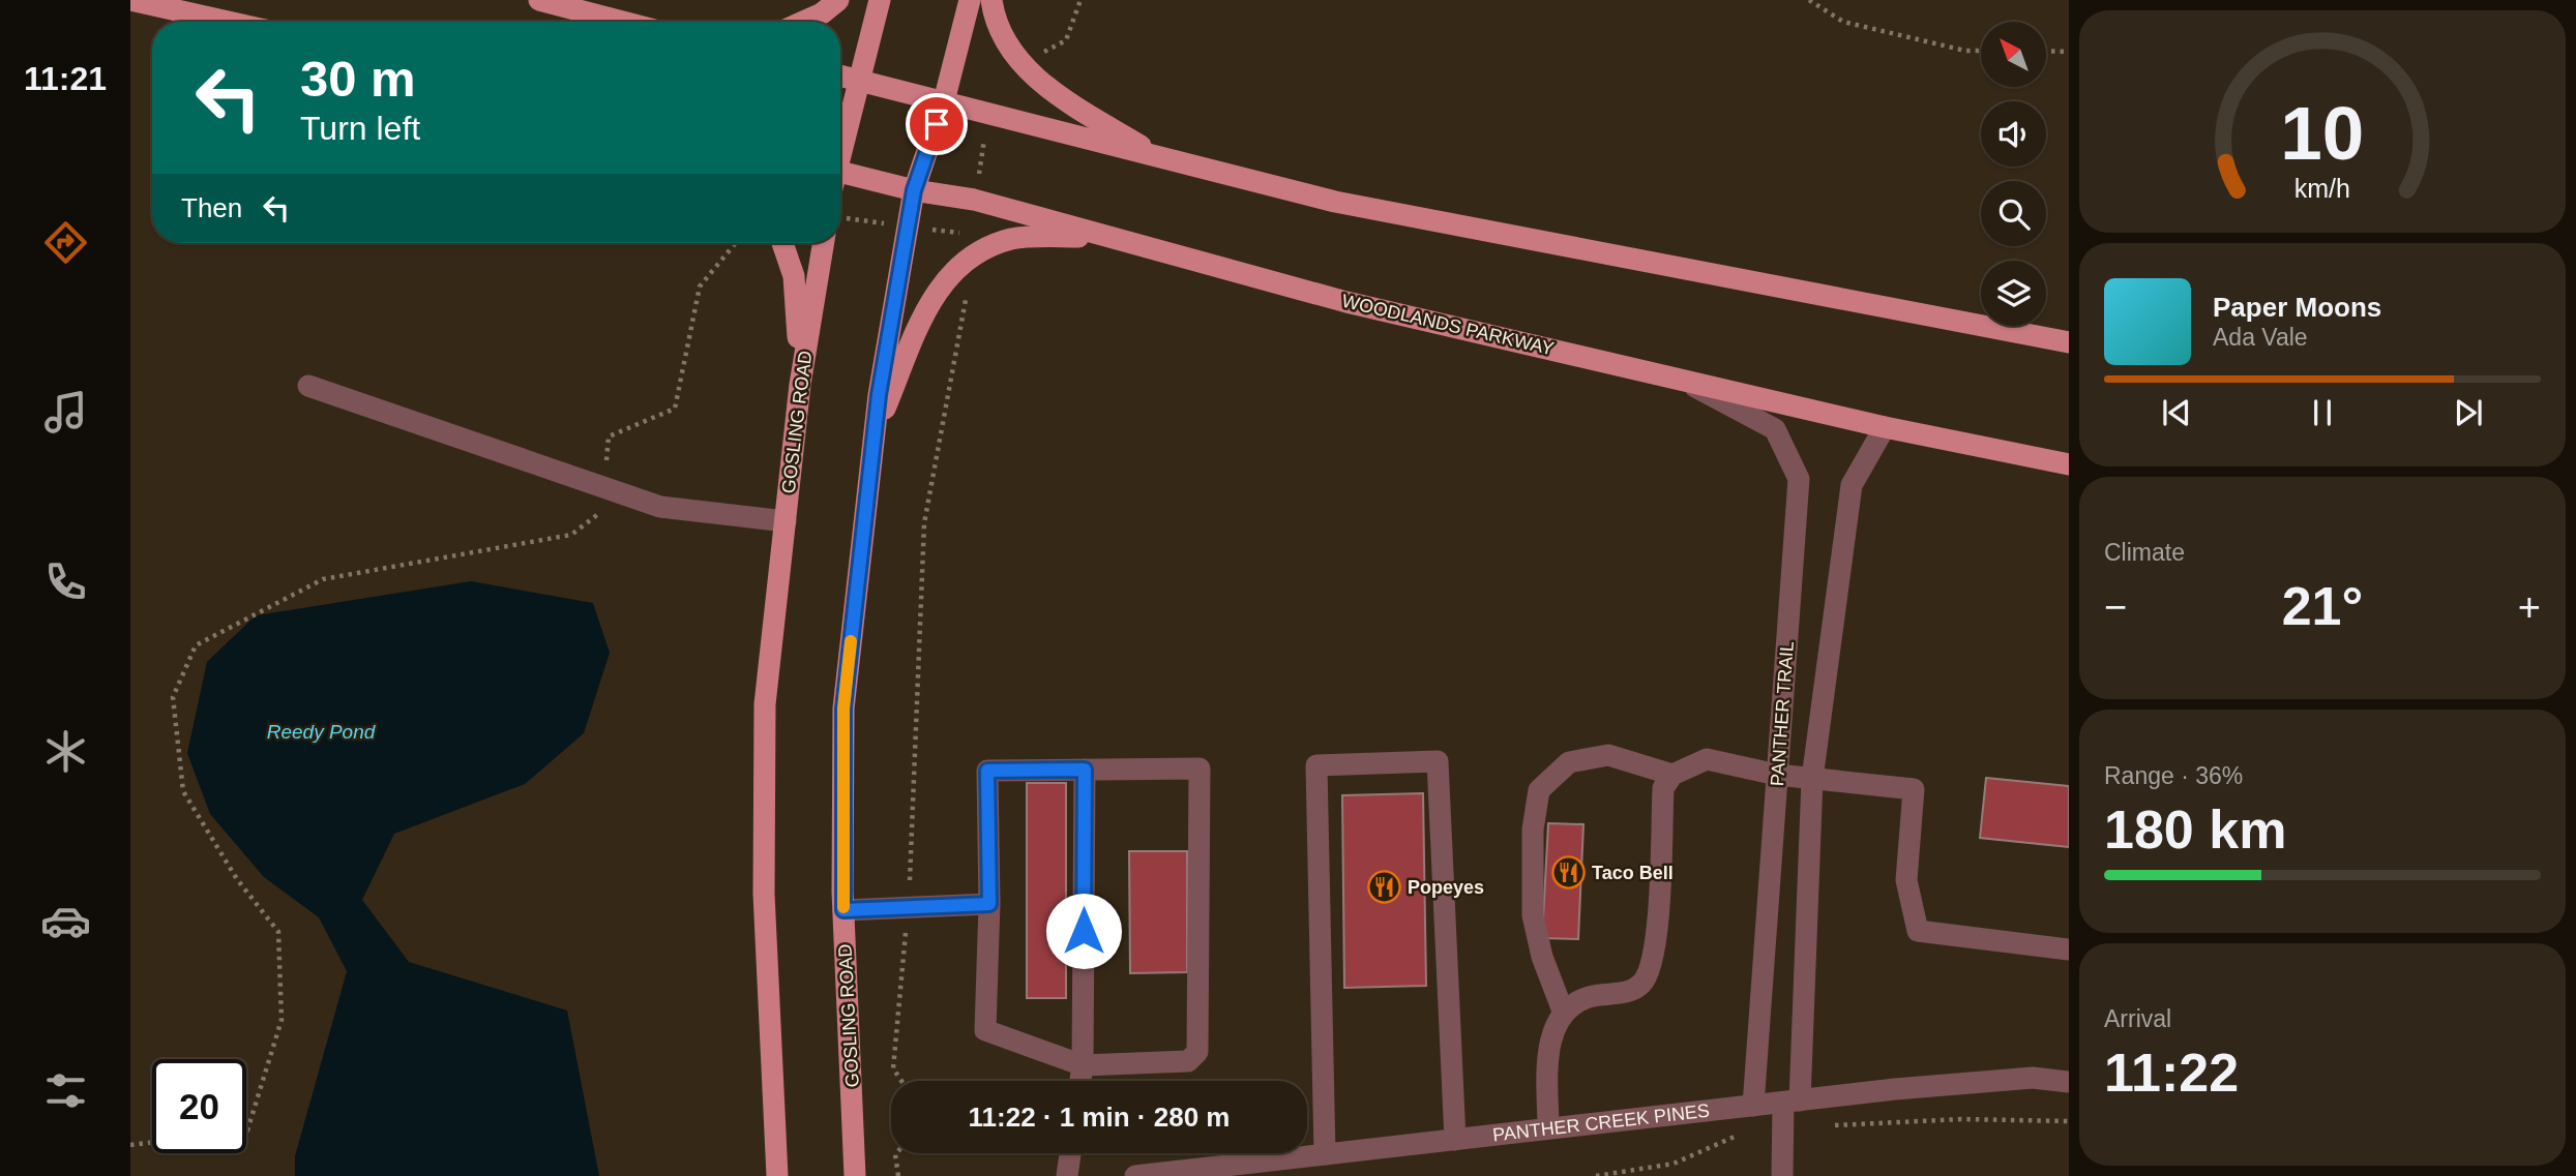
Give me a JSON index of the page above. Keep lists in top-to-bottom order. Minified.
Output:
{"streets":{"main road":["WOODLANDS PARKWAY","GOSLING ROAD"],"street":["PANTHER TRAIL","PANTHER CREEK PINES"]},"crossings":[["WOODLANDS PARKWAY","GOSLING ROAD"],["WOODLANDS PARKWAY","PANTHER TRAIL"],["PANTHER TRAIL","PANTHER CREEK PINES"]],"water":["Reedy Pond"],"places":{"restaurant":["Taco Bell","Popeyes"]},"north":"top left","page":{"tabs":"11:21","turn":["30 m","Turn left"],"then":"Then","song":["Paper Moons","Ada Vale"],"tile":["Climate",["Range · 36%","180 km"],["Arrival","11:22"]],"heat":["−","21°","+"],"limit":"20","trip":"11:22 · 1 min · 280 m","gauge":["10","km/h"]}}
